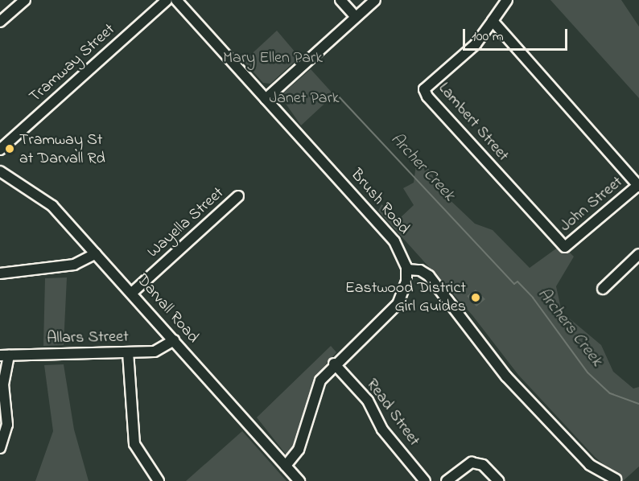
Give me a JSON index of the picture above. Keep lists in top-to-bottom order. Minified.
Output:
{"streets":{"street":["Tramway Street","Lambert Street","Brush Road","John Street","Wayella Street","Darvall Road","Allars Street","Read Street"]},"crossings":[["Lambert Street","John Street"],["Wayella Street","Darvall Road"],["Darvall Road","Allars Street"]],"water":["Archer Creek","Archers Creek"],"parks":["Mary Ellen Park","Janet Park"],"places":["Tramway St at Darvall Rd","Eastwood District Girl Guides"],"scale_bar":"100 m"}
